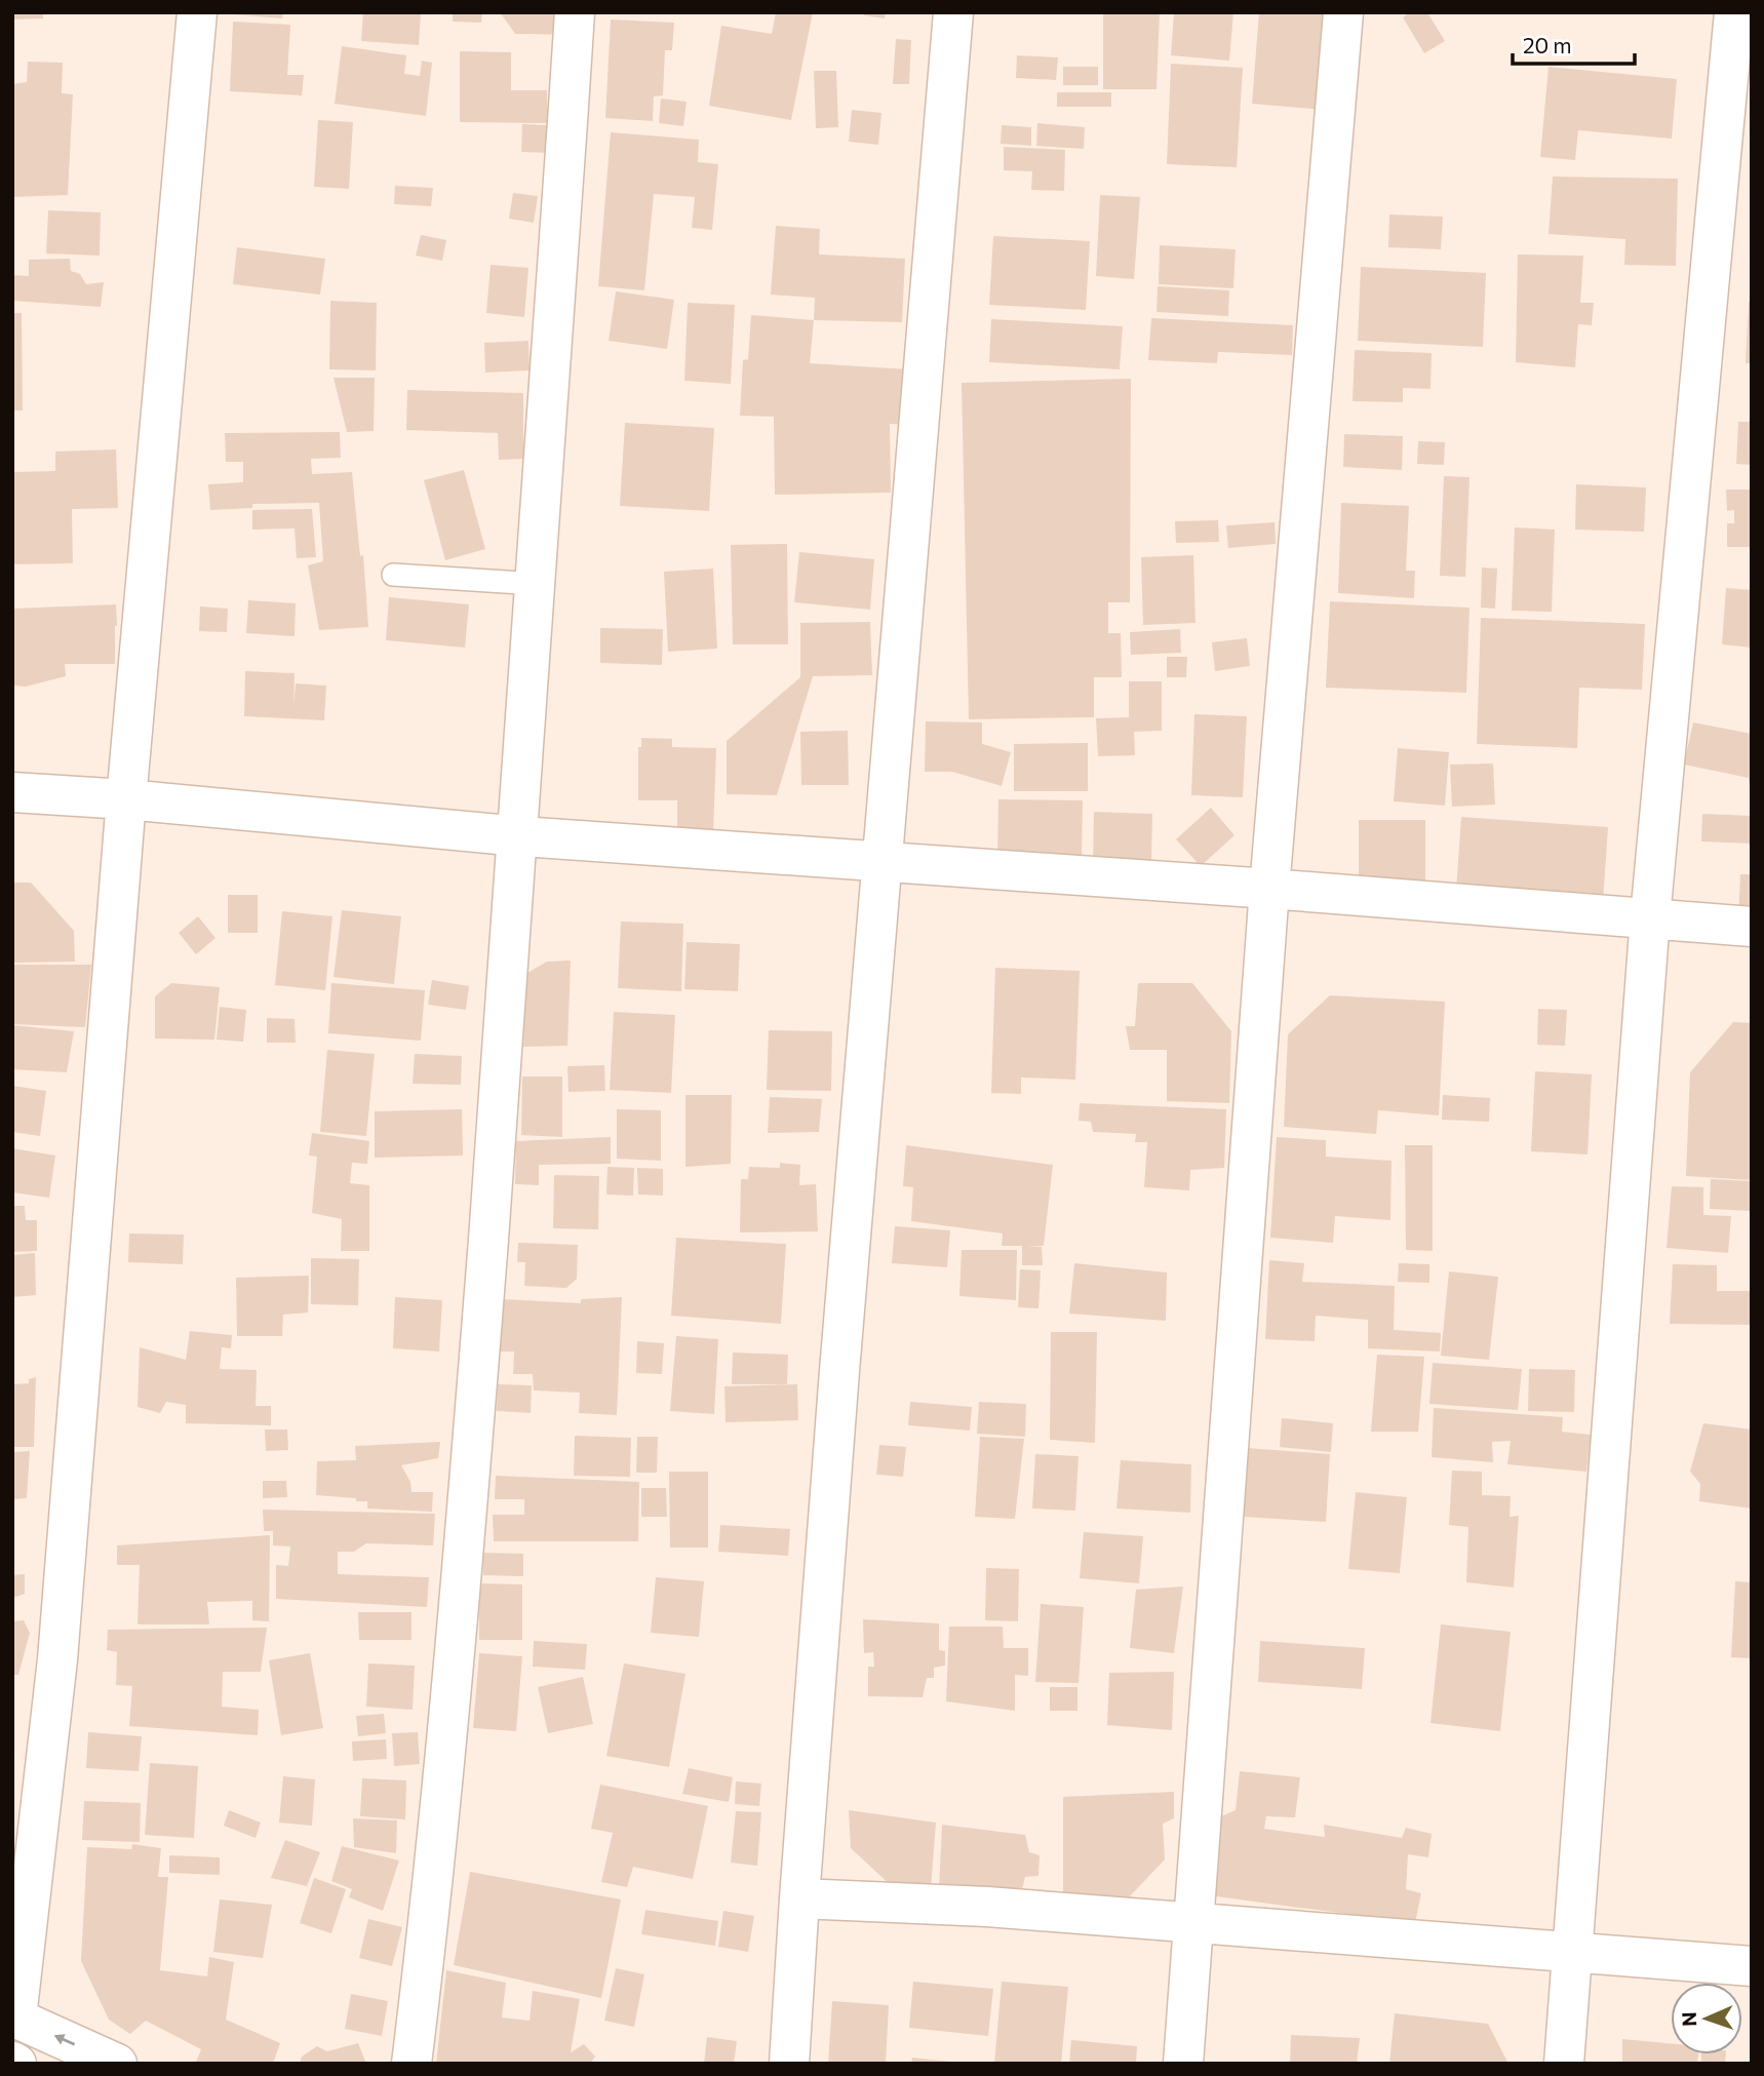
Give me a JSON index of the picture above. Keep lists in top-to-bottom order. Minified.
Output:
{"scale_bar":"20 m","north":"left"}
